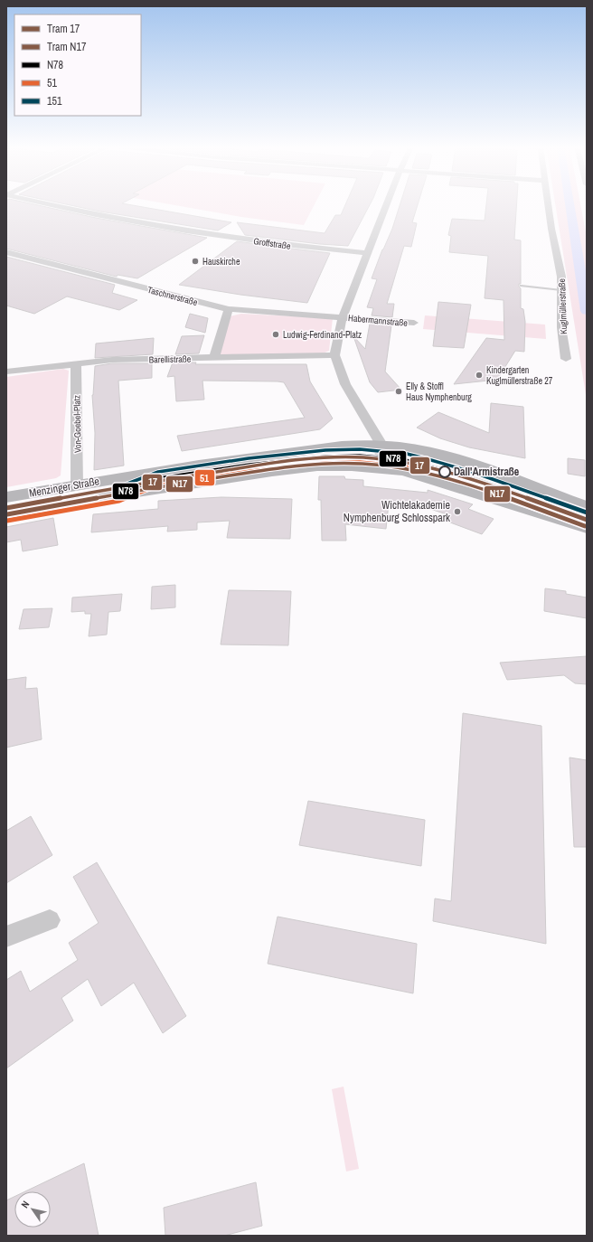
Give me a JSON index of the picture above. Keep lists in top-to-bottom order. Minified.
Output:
{"streets":{"main road":["Menzinger Straße"],"street":["Groffstraße","Taschnerstraße","Kuglmüllerstraße","Habermannstraße","Barellistraße","Von-Goebel-Platz"]},"crossings":[["Taschnerstraße","Habermannstraße"],["Barellistraße","Von-Goebel-Platz"],["Von-Goebel-Platz","Menzinger Straße"]],"places":["Hauskirche","Ludwig-Ferdinand-Platz","Kindergarten Kuglmüllerstraße 27","Elly & Stoffl Haus Nymphenburg","Dall'Armistraße","Wichtelakademie Nymphenburg Schlosspark"],"lines":["transit line 151","transit line N78","tram line 17","transit line 51","tram line N17"],"legend":["Tram 17","Tram N17","N78","51","151"],"north":"top left"}
